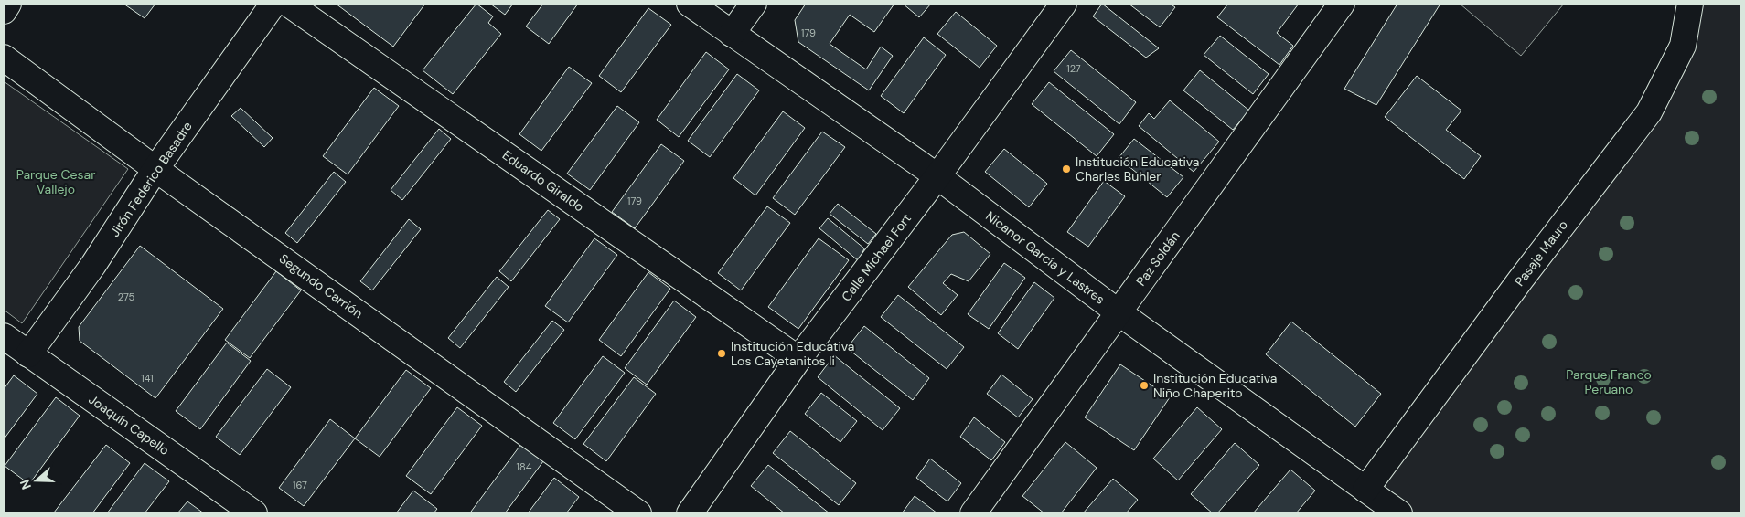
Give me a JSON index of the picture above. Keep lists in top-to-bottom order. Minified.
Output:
{"streets":{"street":["Jirón Federico Basadre","Eduardo Giraldo","Pasaje Mauro","Calle Michael Fort","Nicanor García y Lastres","Paz Soldán","Segundo Carrión","Joaquín Capello"]},"crossings":[["Jirón Federico Basadre","Segundo Carrión"],["Jirón Federico Basadre","Joaquín Capello"],["Eduardo Giraldo","Calle Michael Fort"],["Pasaje Mauro","Nicanor García y Lastres"],["Calle Michael Fort","Nicanor García y Lastres"],["Nicanor García y Lastres","Paz Soldán"]],"parks":["Parque Cesar Vallejo","Parque Franco Peruano"],"places":["Institución Educativa Charles Buhler","Institución Educativa Los Cayetanitos Ii","Institución Educativa Niño Chaperito"],"house_numbers":["179","127","179","275","141","184","167"],"north":"left"}
